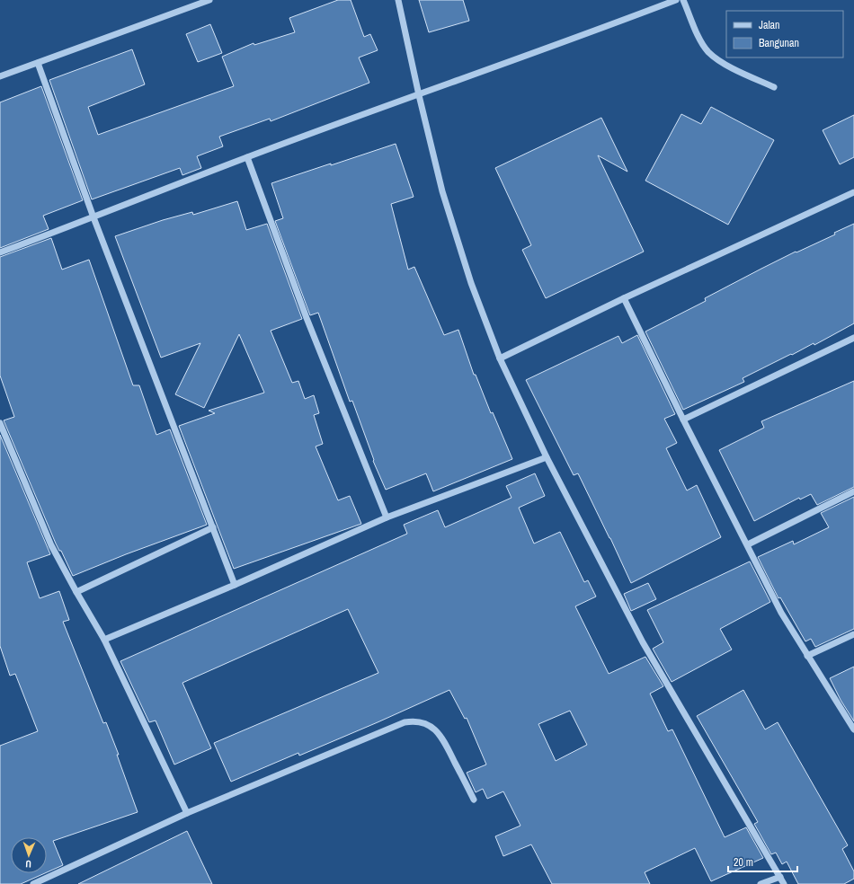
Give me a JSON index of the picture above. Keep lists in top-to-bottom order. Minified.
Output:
{"legend":["Jalan","Bangunan"],"scale_bar":"20 m","north":"bottom"}
